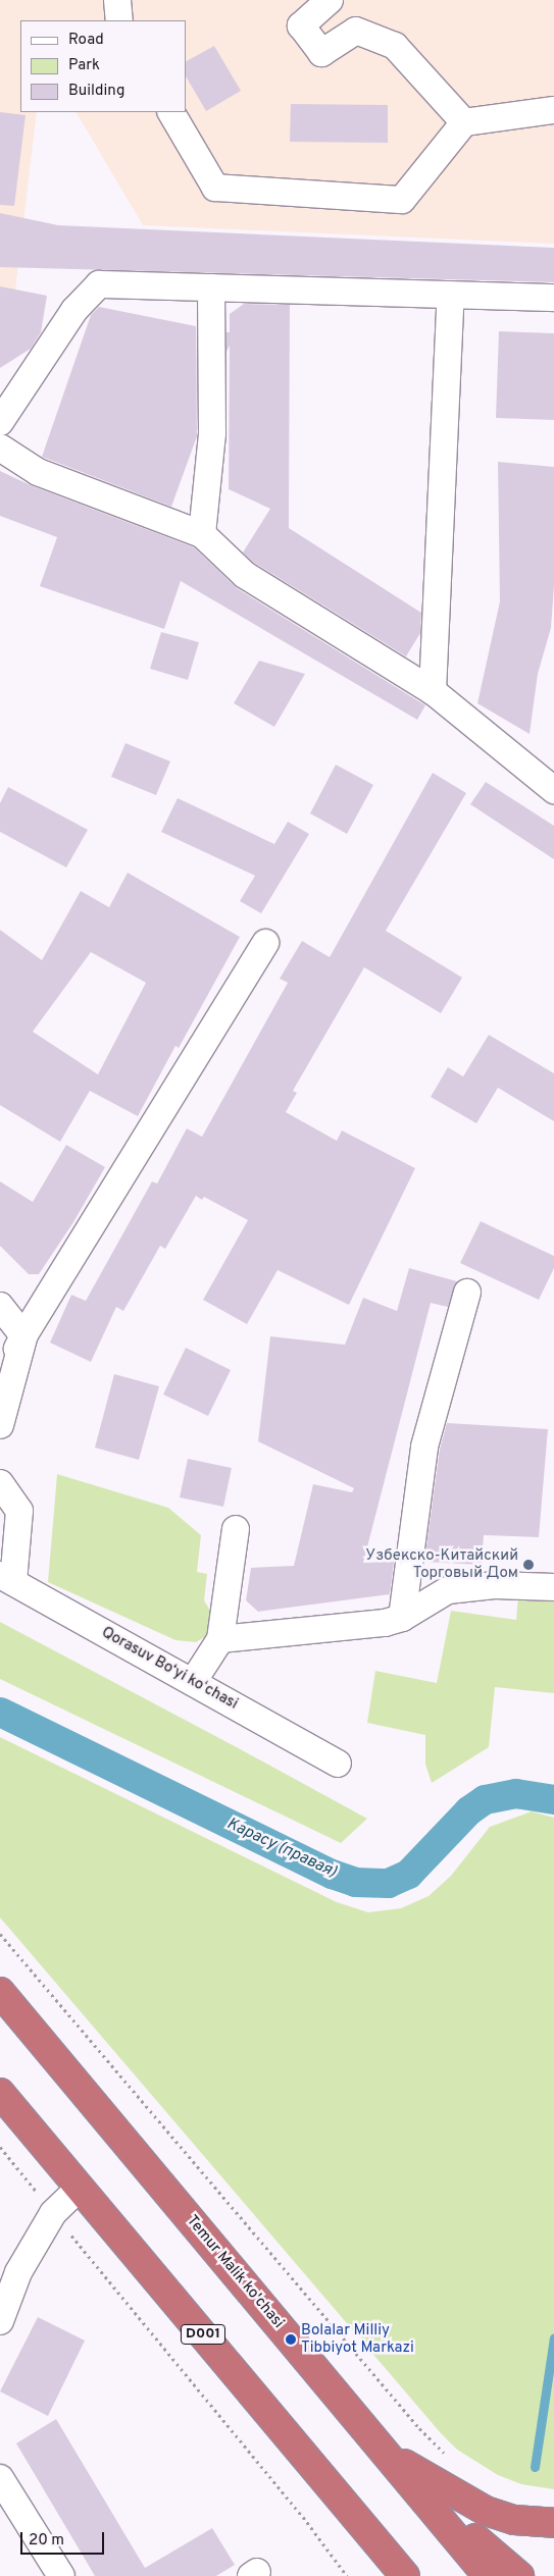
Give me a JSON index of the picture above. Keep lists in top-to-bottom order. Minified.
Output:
{"streets":{"highway":["Temur Malik ko'chasi","D001"],"street":["Qorasuv Bo‘yi koʻchasi"]},"water":["Карасу (правая)"],"places":["Узбекско-Китайский Торговый Дом","Bolalar Milliy Tibbiyot Markazi"],"legend":["Road","Park","Building"],"scale_bar":"20 m"}
